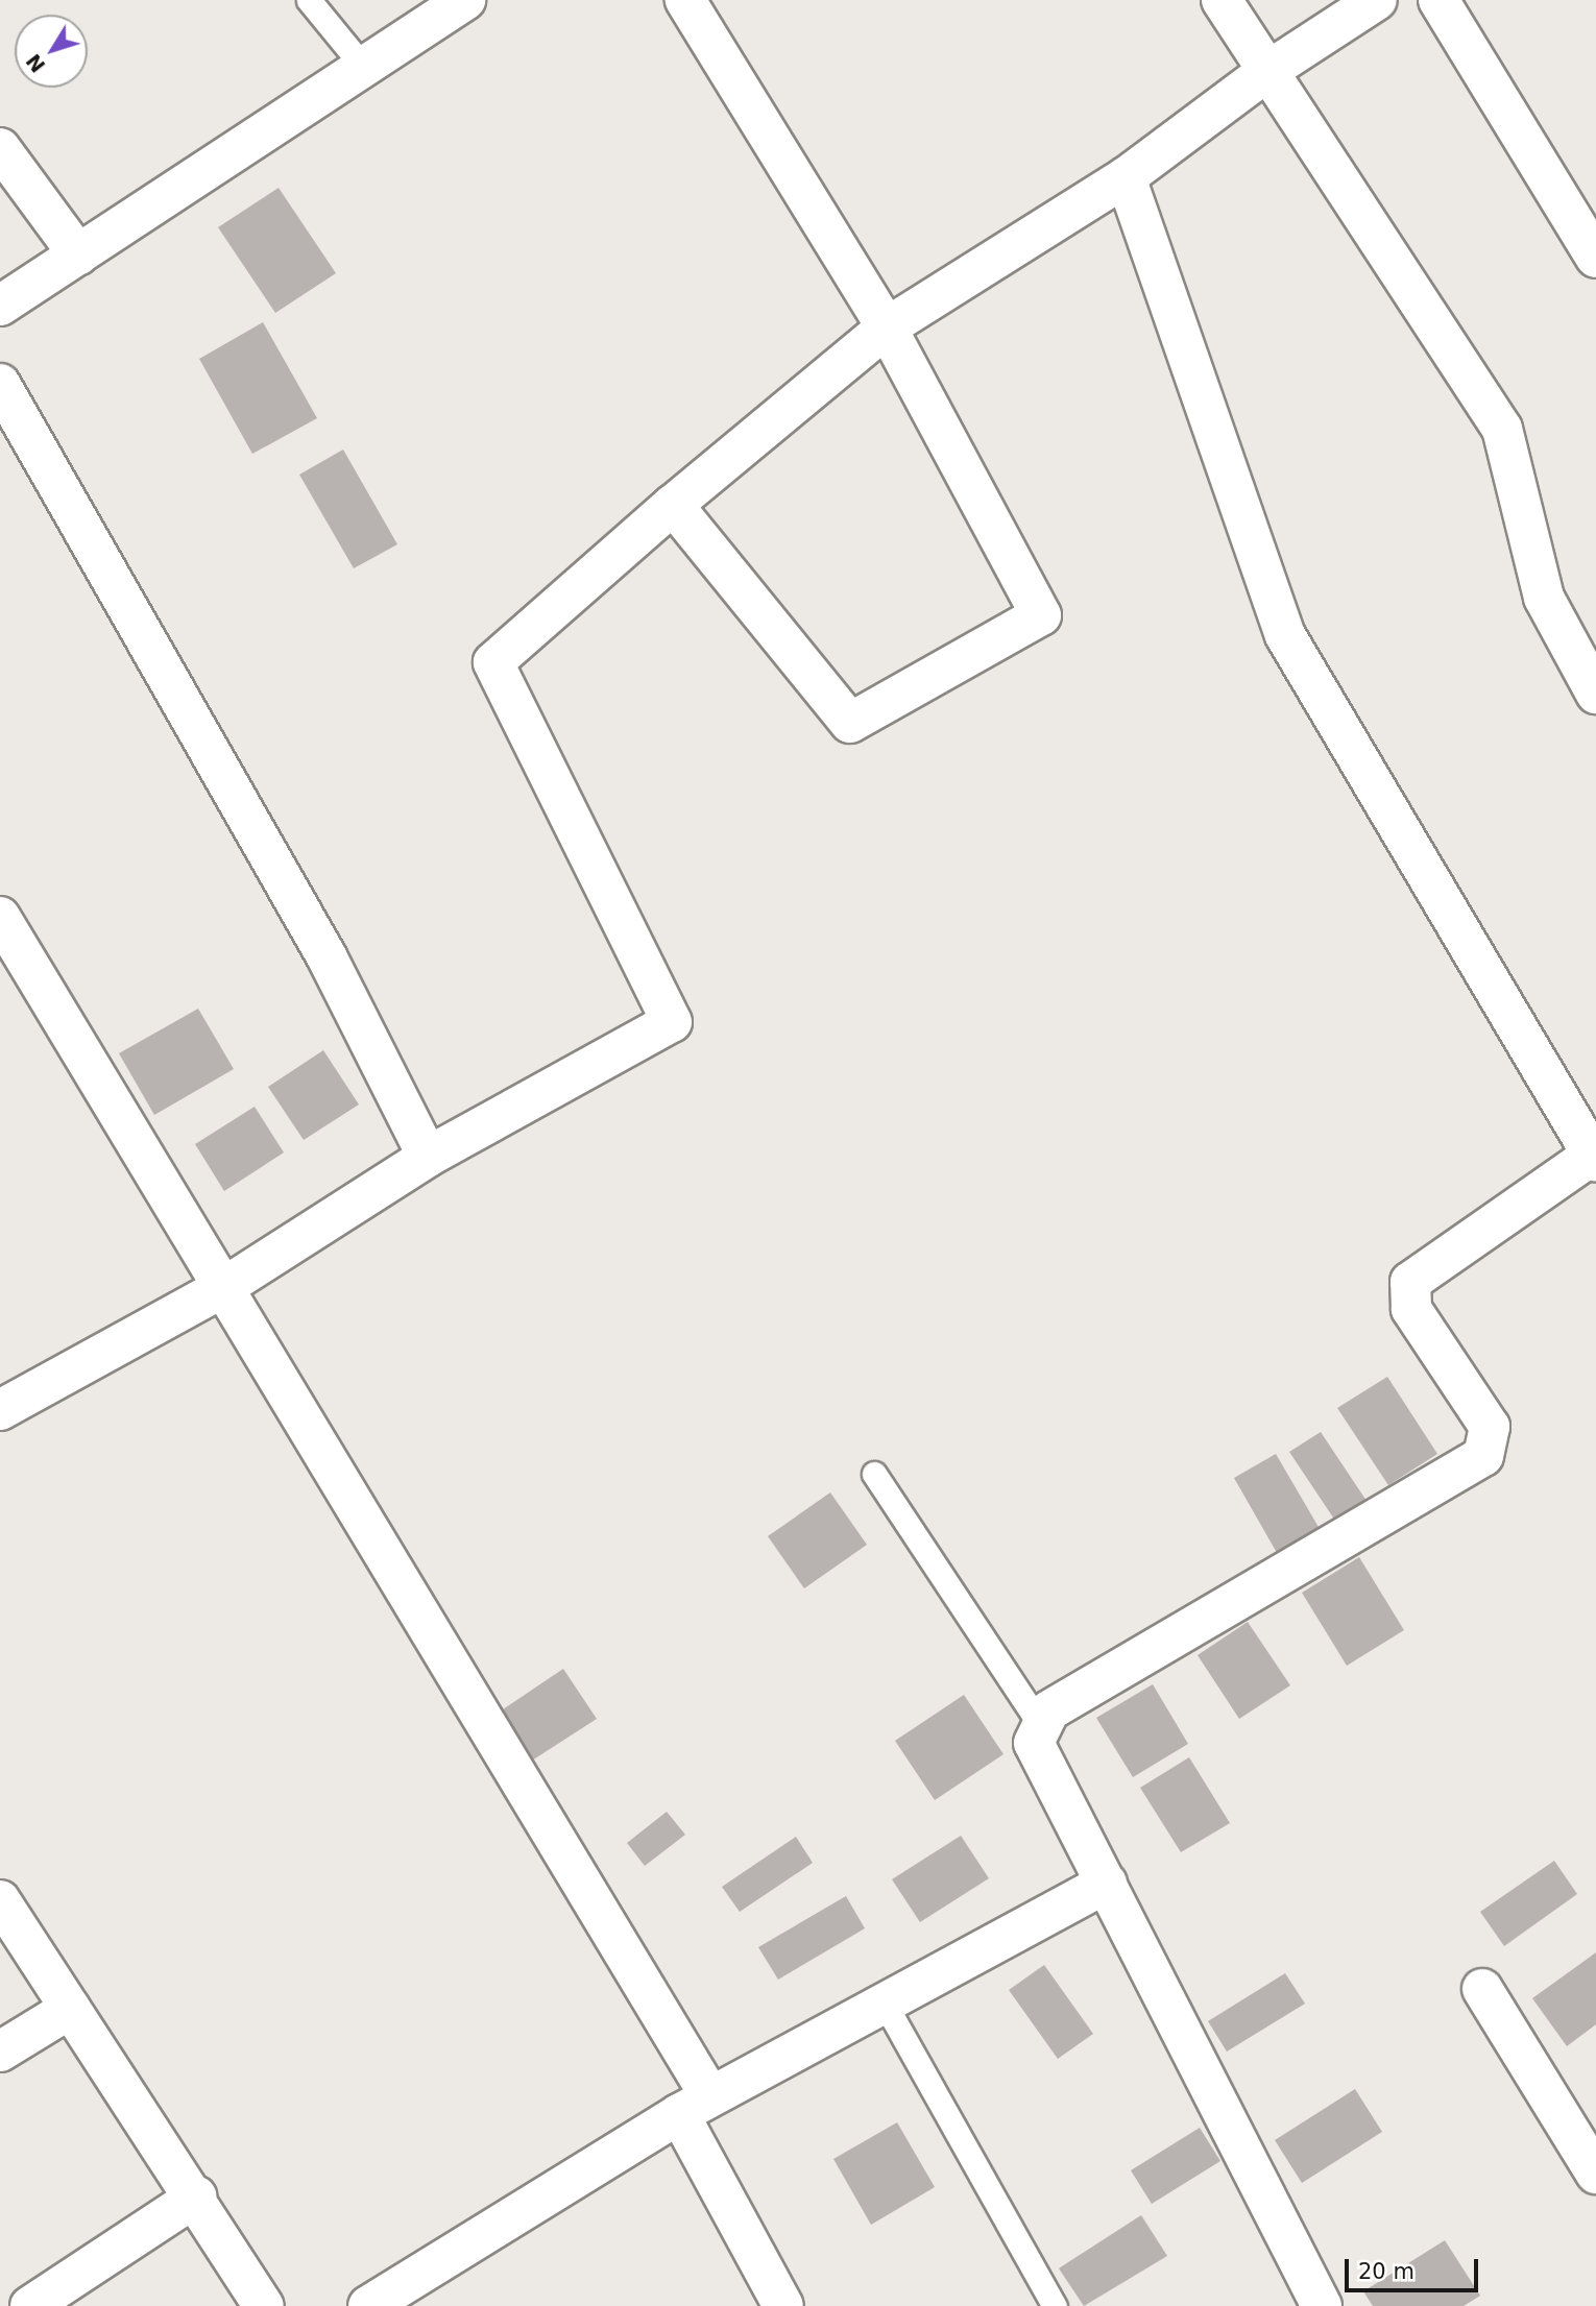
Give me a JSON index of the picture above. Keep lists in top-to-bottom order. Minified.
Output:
{"scale_bar":"20 m","north":"bottom left"}
